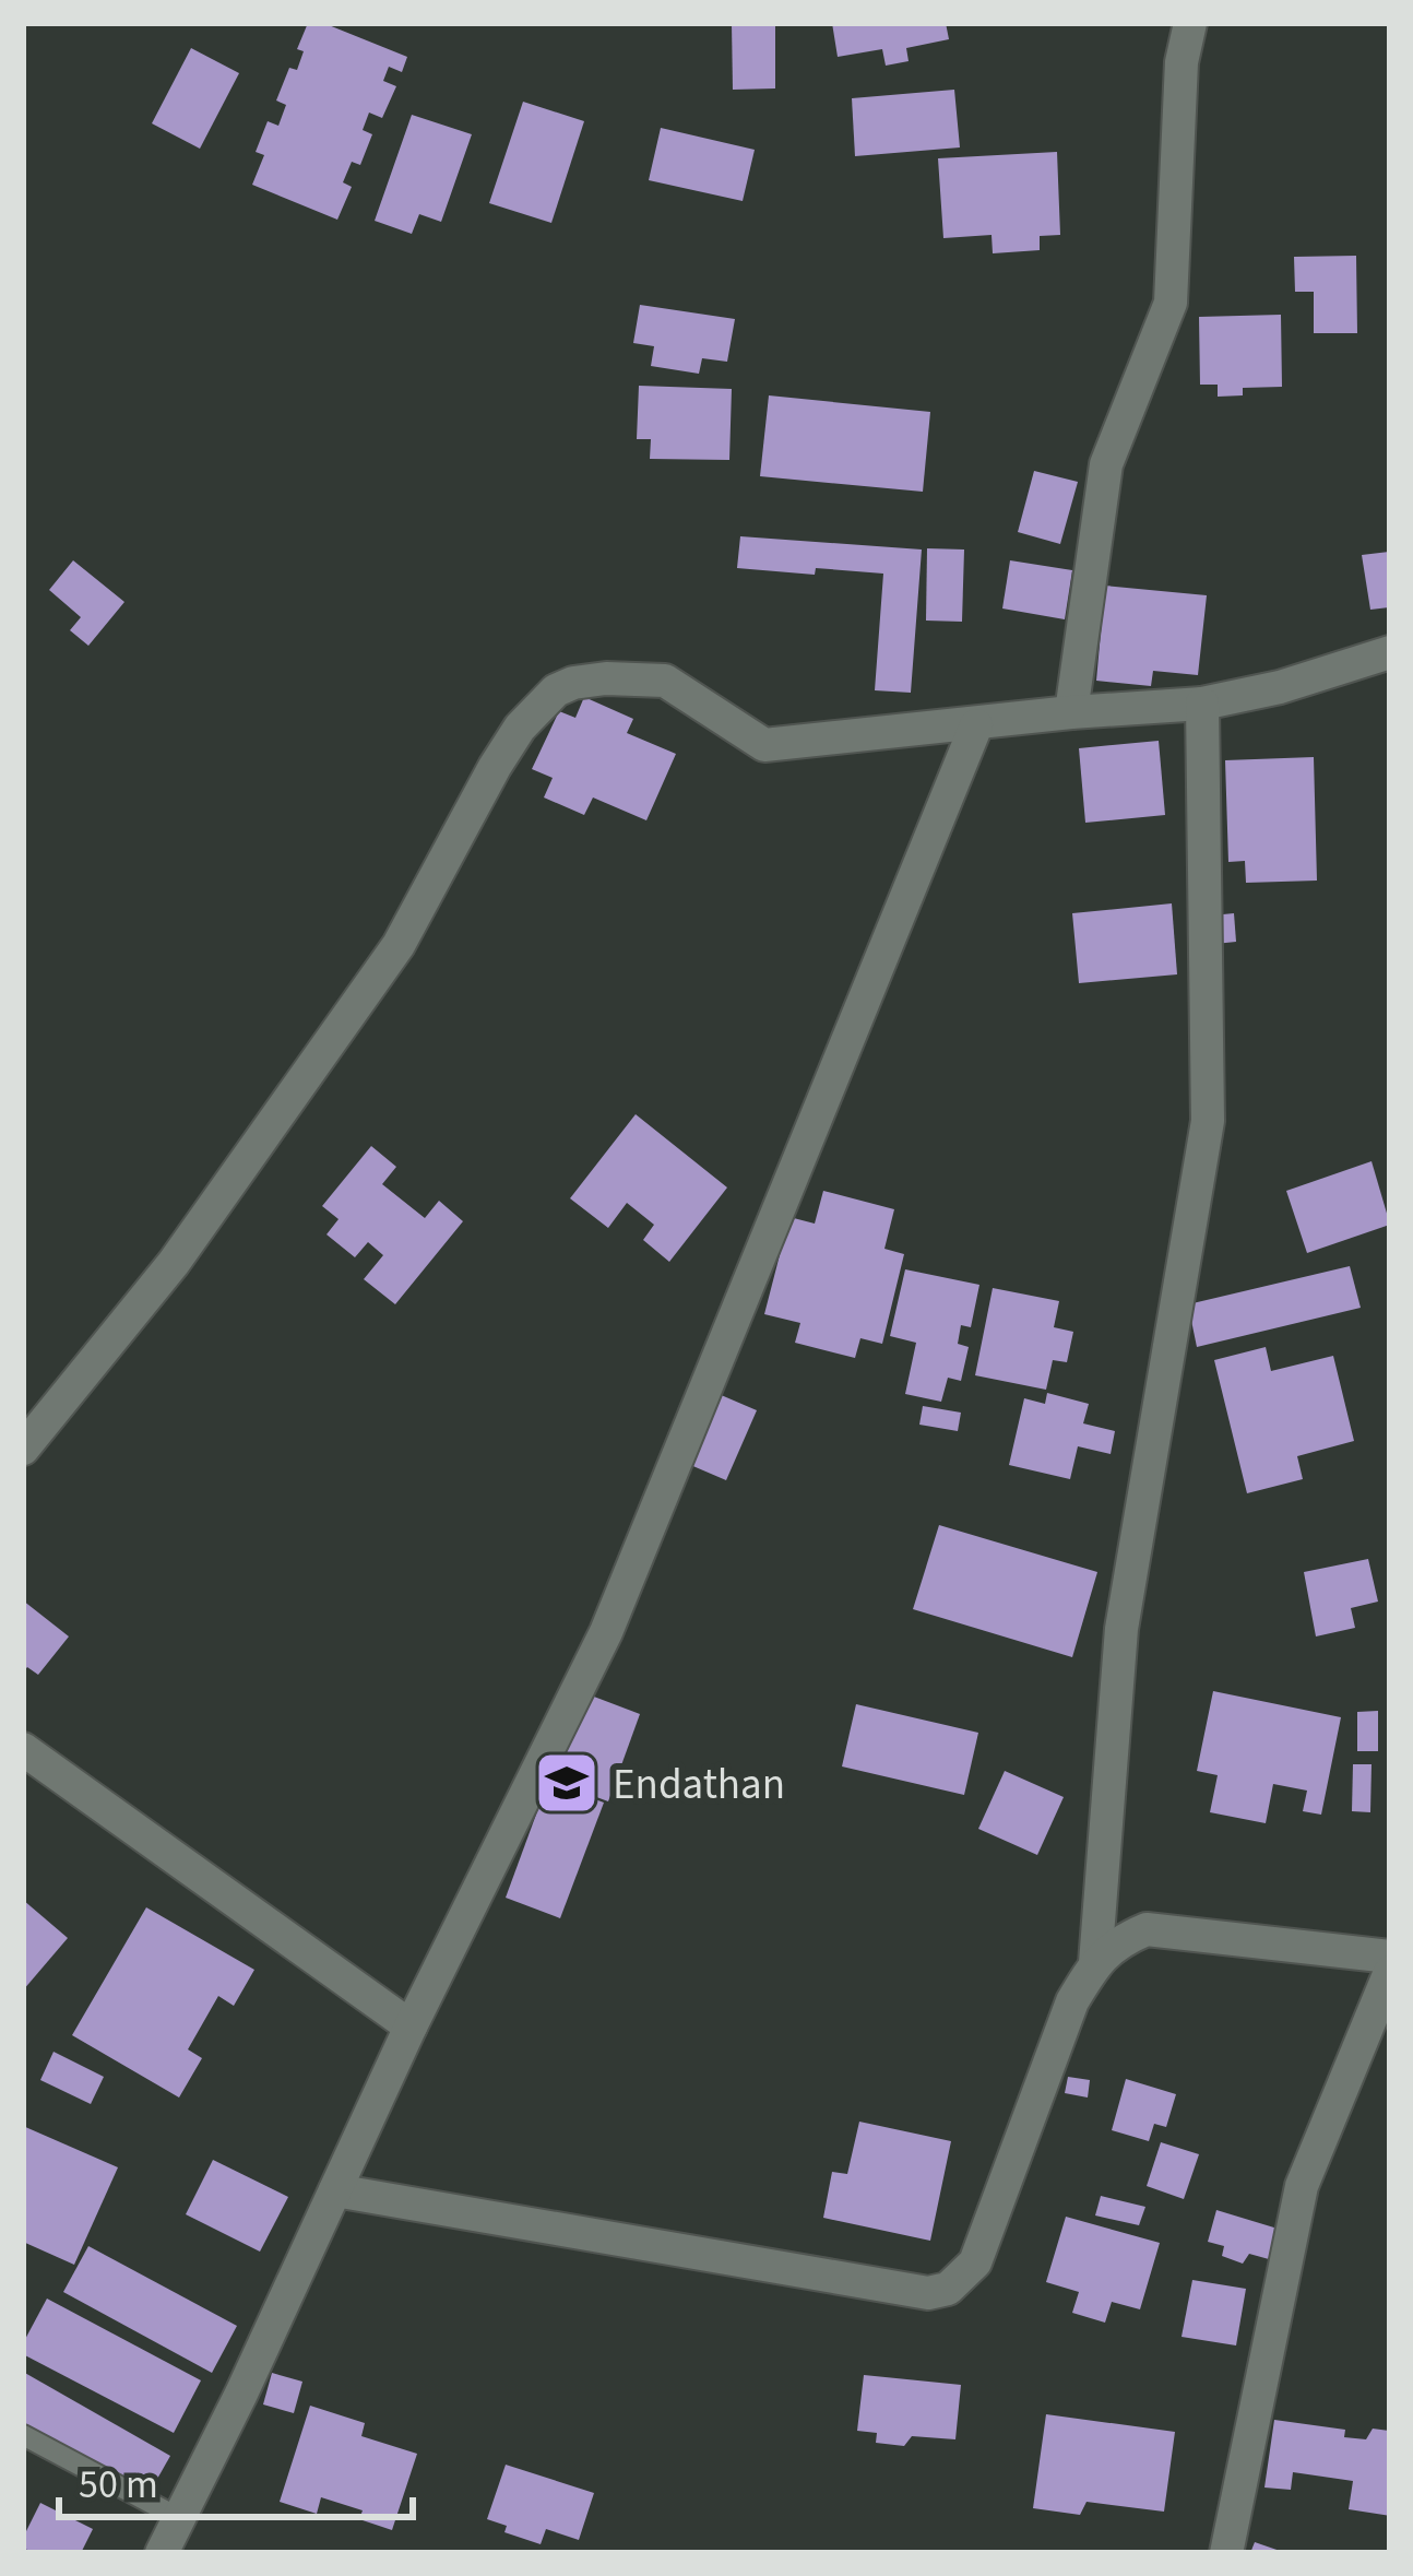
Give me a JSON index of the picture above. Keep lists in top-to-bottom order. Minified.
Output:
{"places":{"school or university":["Endathan"]},"scale_bar":"50 m"}
